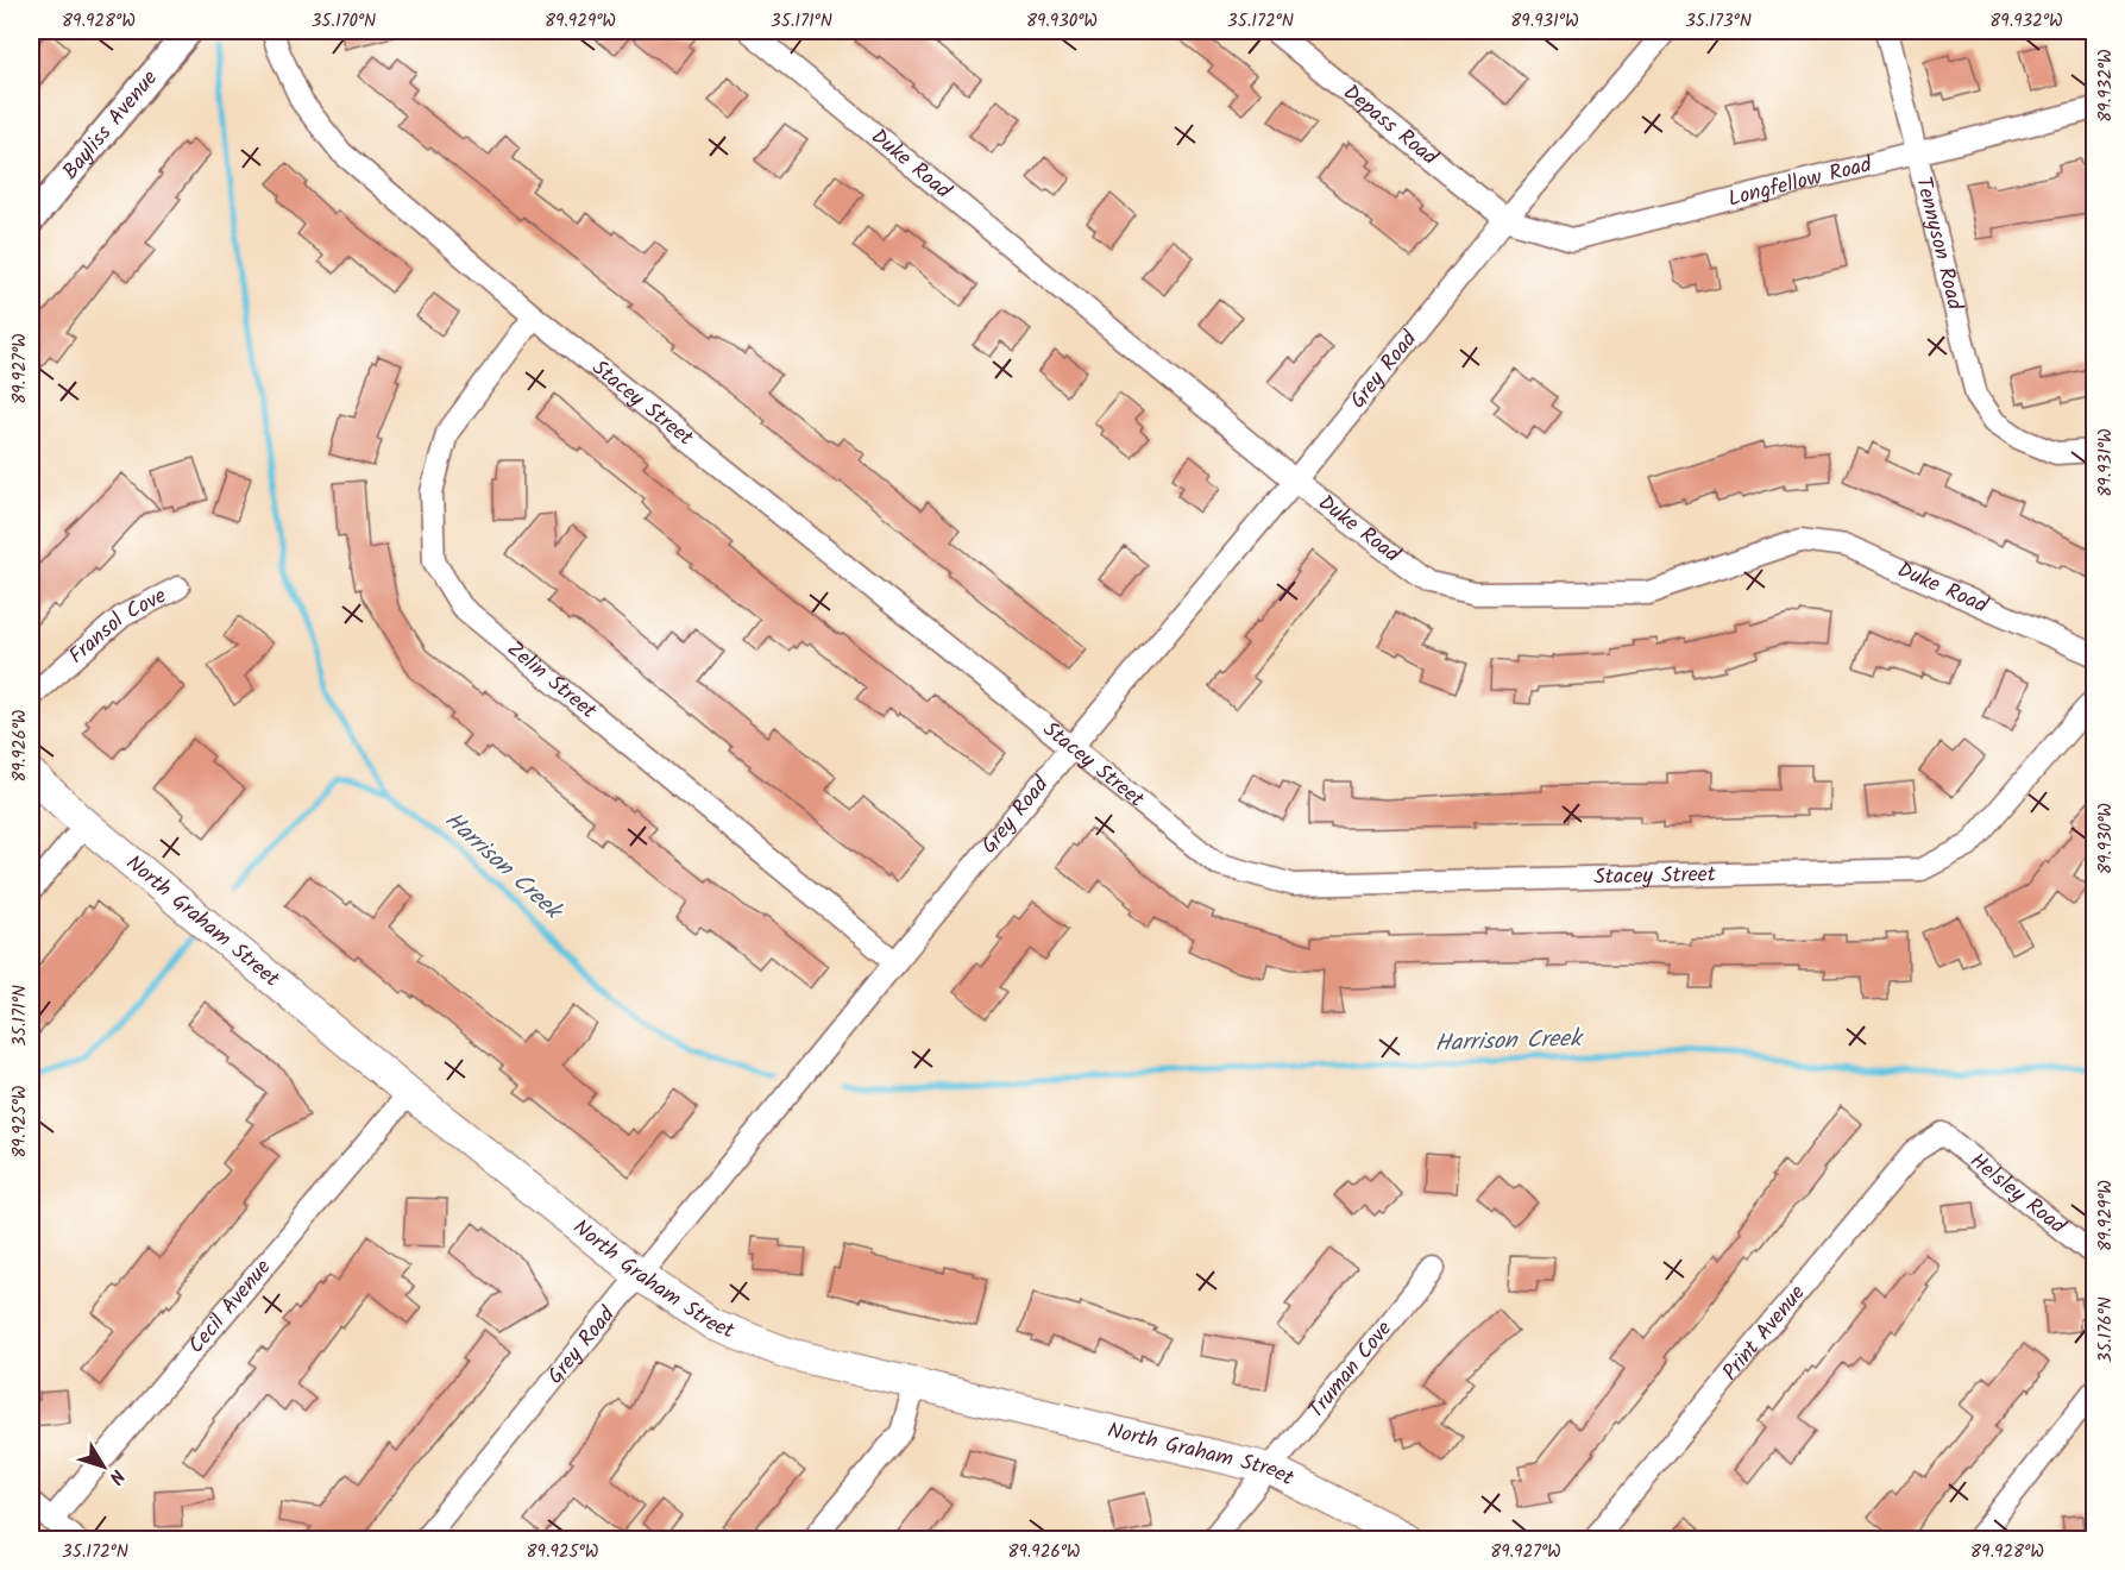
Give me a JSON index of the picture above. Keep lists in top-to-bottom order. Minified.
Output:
{"streets":{"main road":["North Graham Street"],"street":["Bayliss Avenue","Depass Road","Duke Road","Longfellow Road","Tennyson Road","Grey Road","Stacey Street","Fransol Cove","Zelin Street","Helsley Road","Cecil Avenue","Print Avenue","Truman Cove"]},"crossings":[["Depass Road","Longfellow Road"],["Depass Road","Grey Road"],["Duke Road","Grey Road"],["Longfellow Road","Tennyson Road"],["Longfellow Road","Grey Road"],["Grey Road","Stacey Street"],["Grey Road","Zelin Street"],["Grey Road","North Graham Street"],["Stacey Street","Zelin Street"],["North Graham Street","Cecil Avenue"],["North Graham Street","Truman Cove"],["Helsley Road","Print Avenue"]],"water":["Harrison Creek"],"north":"bottom right","coordinates":["89.928°W","35.170°N","89.929°W","35.171°N","89.930°W","35.172°N","89.931°W","35.173°N","89.932°W","89.927°W","89.926°W","89.925°W","35.176°N"]}
